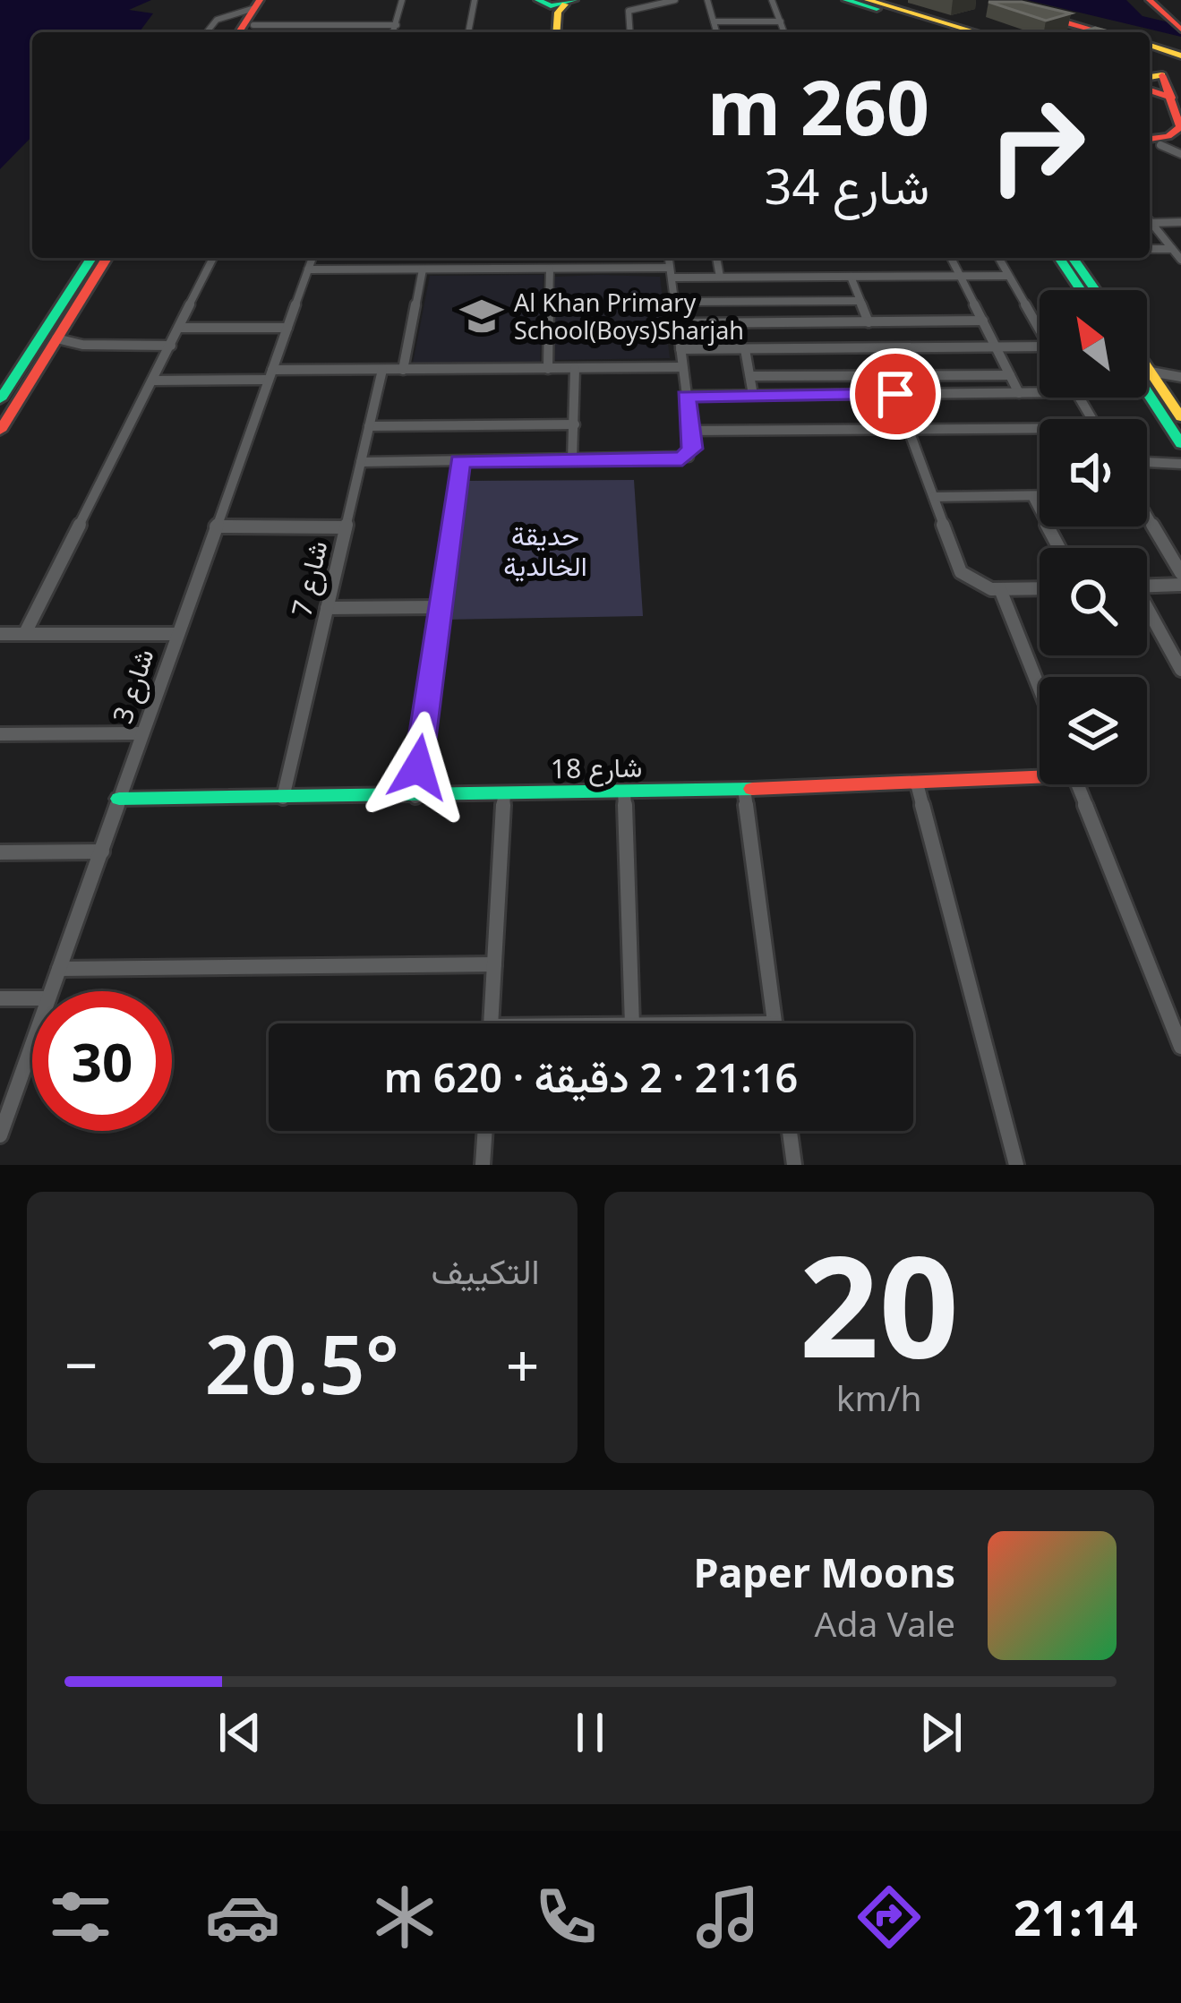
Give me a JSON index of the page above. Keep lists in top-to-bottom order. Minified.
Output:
{"streets":{"street":["شارع 7","شارع 3","شارع 18"]},"crossings":[["شارع 7","شارع 18"],["شارع 3","شارع 18"]],"parks":["حديقة الخالدية"],"places":{"school or university":["Al Khan Primary School(Boys)Sharjah"]},"north":"top left","page":{"turn":["260 m","شارع 34"],"limit":"30","trip":"21:16 · 2 دقيقة · 620 m","tile":[["20","km/h"],"التكييف"],"heat":["−","20.5°","+"],"song":["Paper Moons","Ada Vale"],"tabs":"21:14"}}
